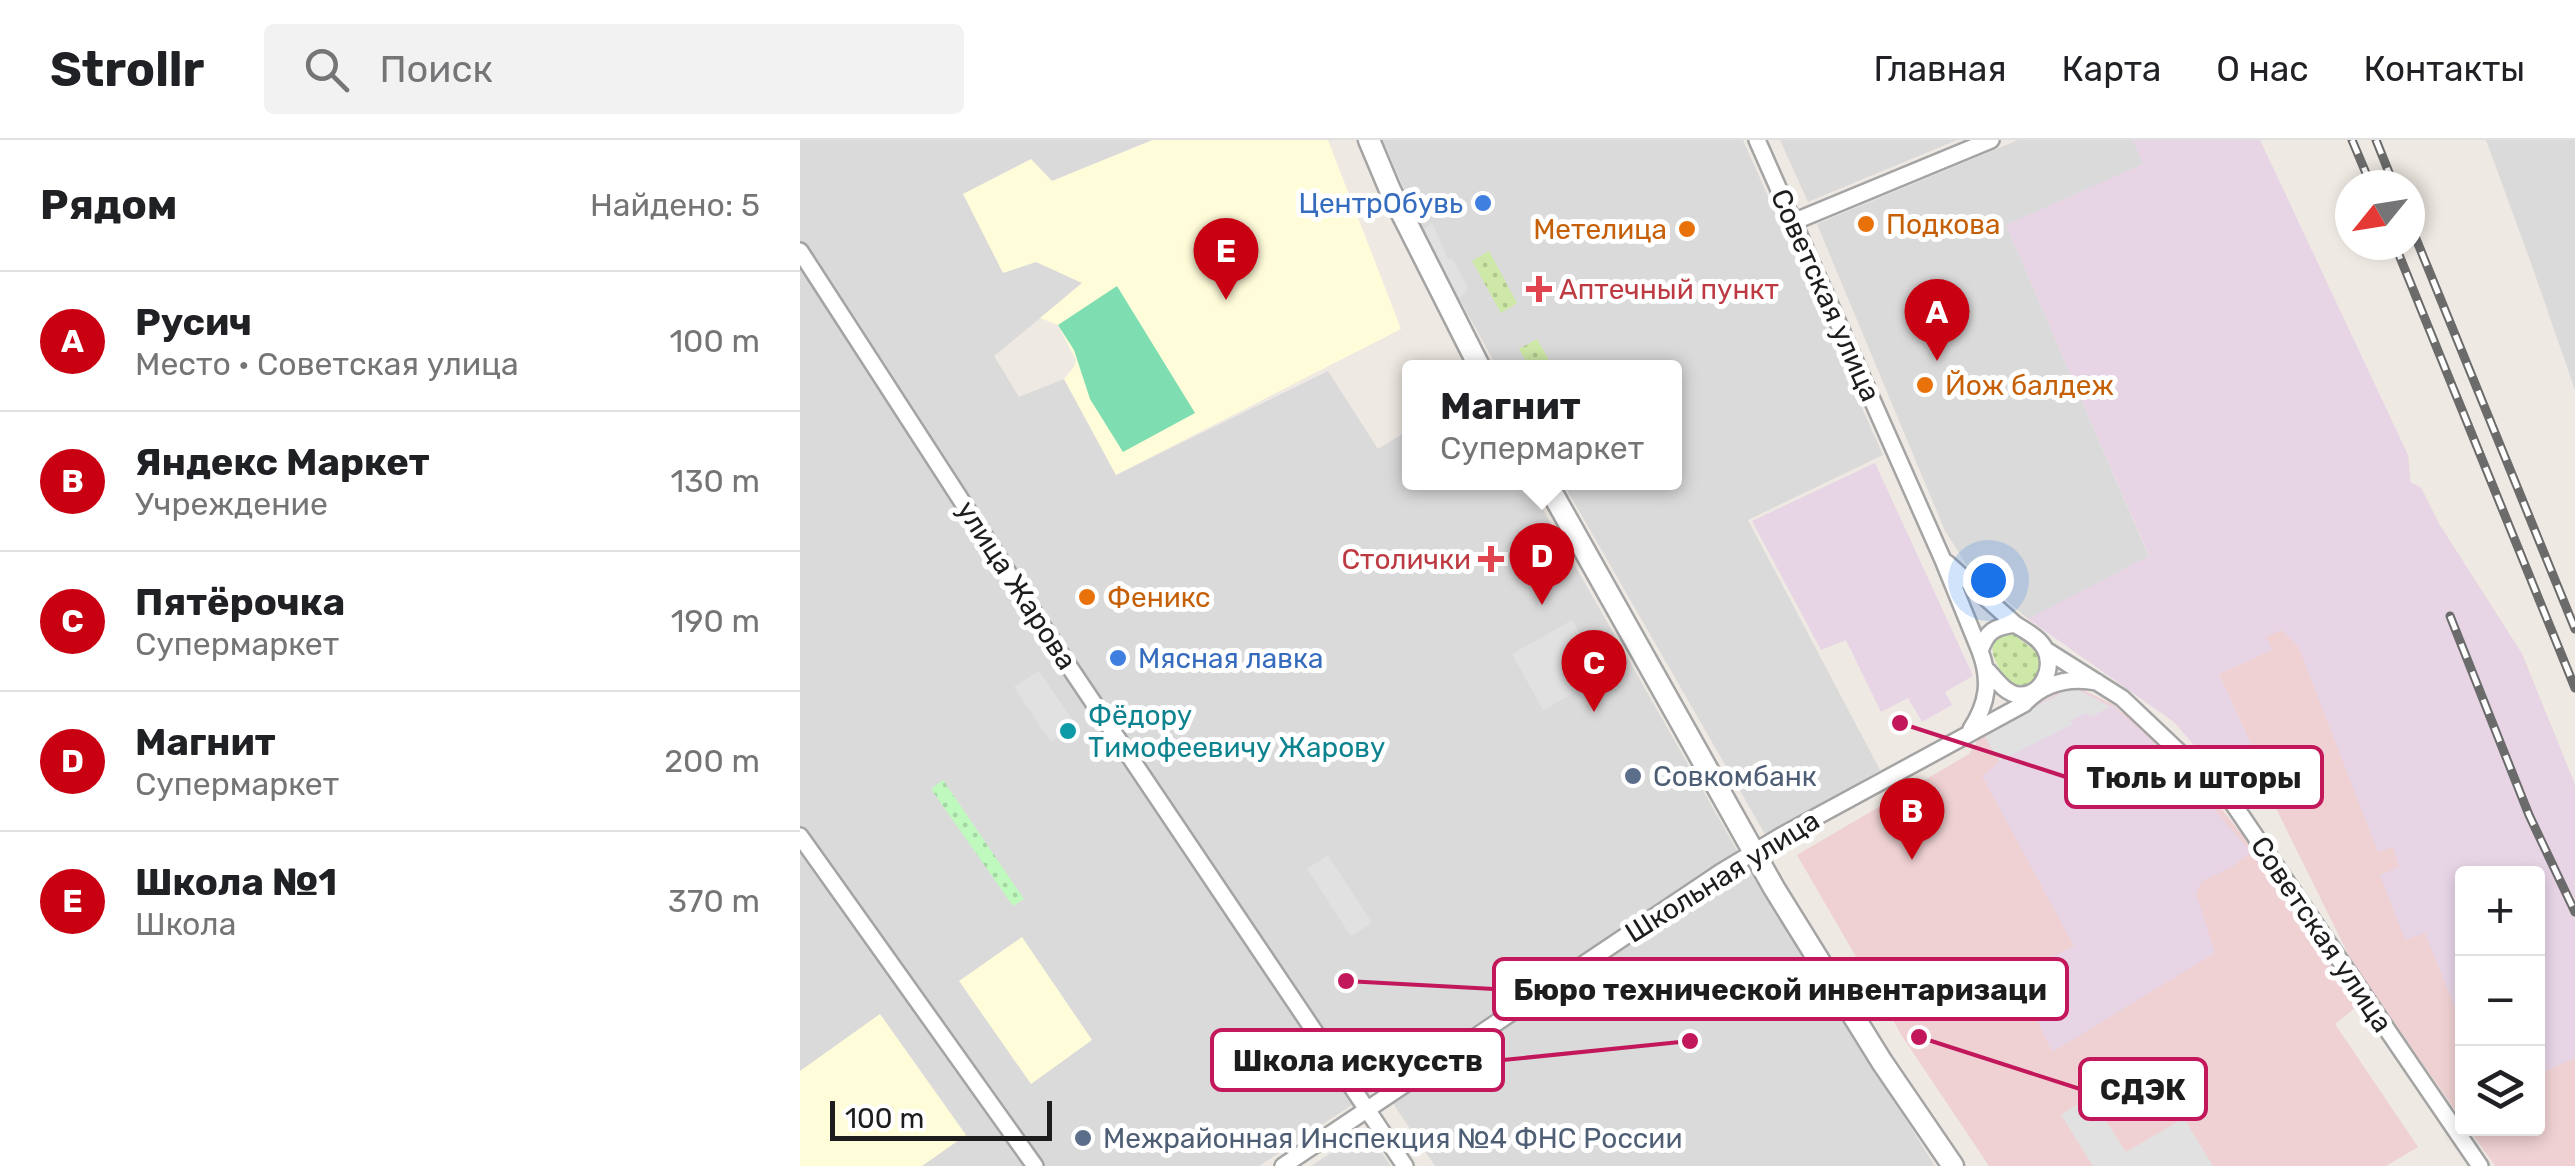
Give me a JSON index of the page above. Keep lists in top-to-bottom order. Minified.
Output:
{"streets":{"street":["Советская улица","улица Жарова","Школьная улица"]},"crossings":[["Советская улица","Школьная улица"],["улица Жарова","Школьная улица"]],"places":{"other":["ЦентрОбувь","Подкова","Метелица","Йож балдеж","Феникс","Мясная лавка","Тюль и шторы","Фёдору Тимофеевичу Жарову","Совкомбанк","Бюро технической инвентаризаци","СДЭК","Школа искусств","Межрайонная Инспекция №4 ФНС России"],"health":["Аптечный пункт","Столички"]},"scale_bar":"100 m","north":"bottom left","page":{"header":"Strollr","search":"Поиск","nav":["Главная","Карта","О нас","Контакты"],"heading":["Рядом","Найдено: 5"],"pins":["E","A","D","C","B"],"list":[{"mark":"A","name":"Русич","note":"Место · Советская улица","value":"100 m"},{"mark":"B","name":"Яндекс Маркет","note":"Учреждение","value":"130 m"},{"mark":"C","name":"Пятёрочка","note":"Супермаркет","value":"190 m"},{"mark":"D","name":"Магнит","note":"Супермаркет","value":"200 m"},{"mark":"E","name":"Школа №1","note":"Школа","value":"370 m"}],"popup":["Магнит","Супермаркет"],"map_buttons":["+","−"],"scale":"100 m"}}
